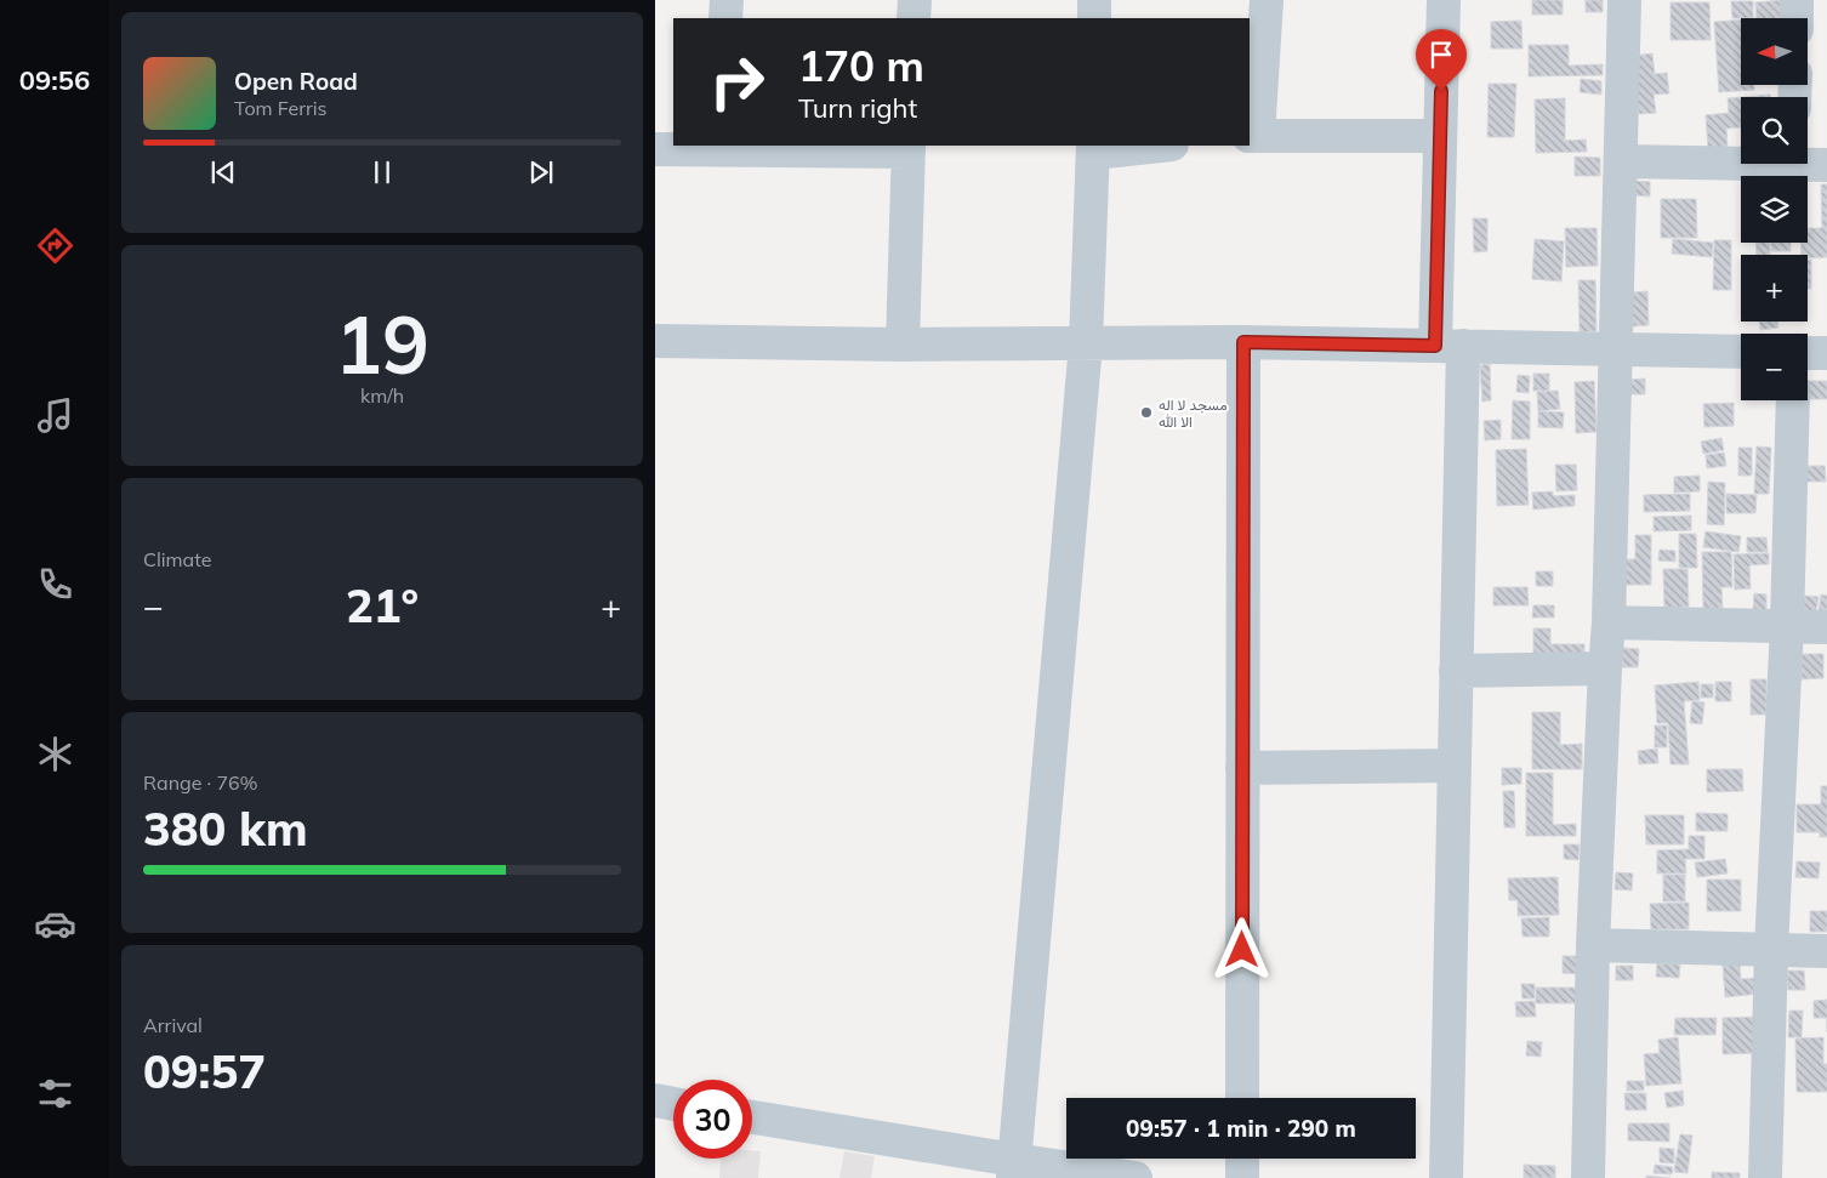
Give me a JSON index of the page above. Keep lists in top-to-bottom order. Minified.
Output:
{"places":["مسجد لا اله الا الله"],"north":"left","page":{"tabs":"09:56","map_buttons":["+","−"],"turn":["170 m","Turn right"],"song":["Open Road","Tom Ferris"],"tile":[["19","km/h"],"Climate",["Range · 76%","380 km"],["Arrival","09:57"]],"heat":["−","21°","+"],"limit":"30","trip":"09:57 · 1 min · 290 m"}}
